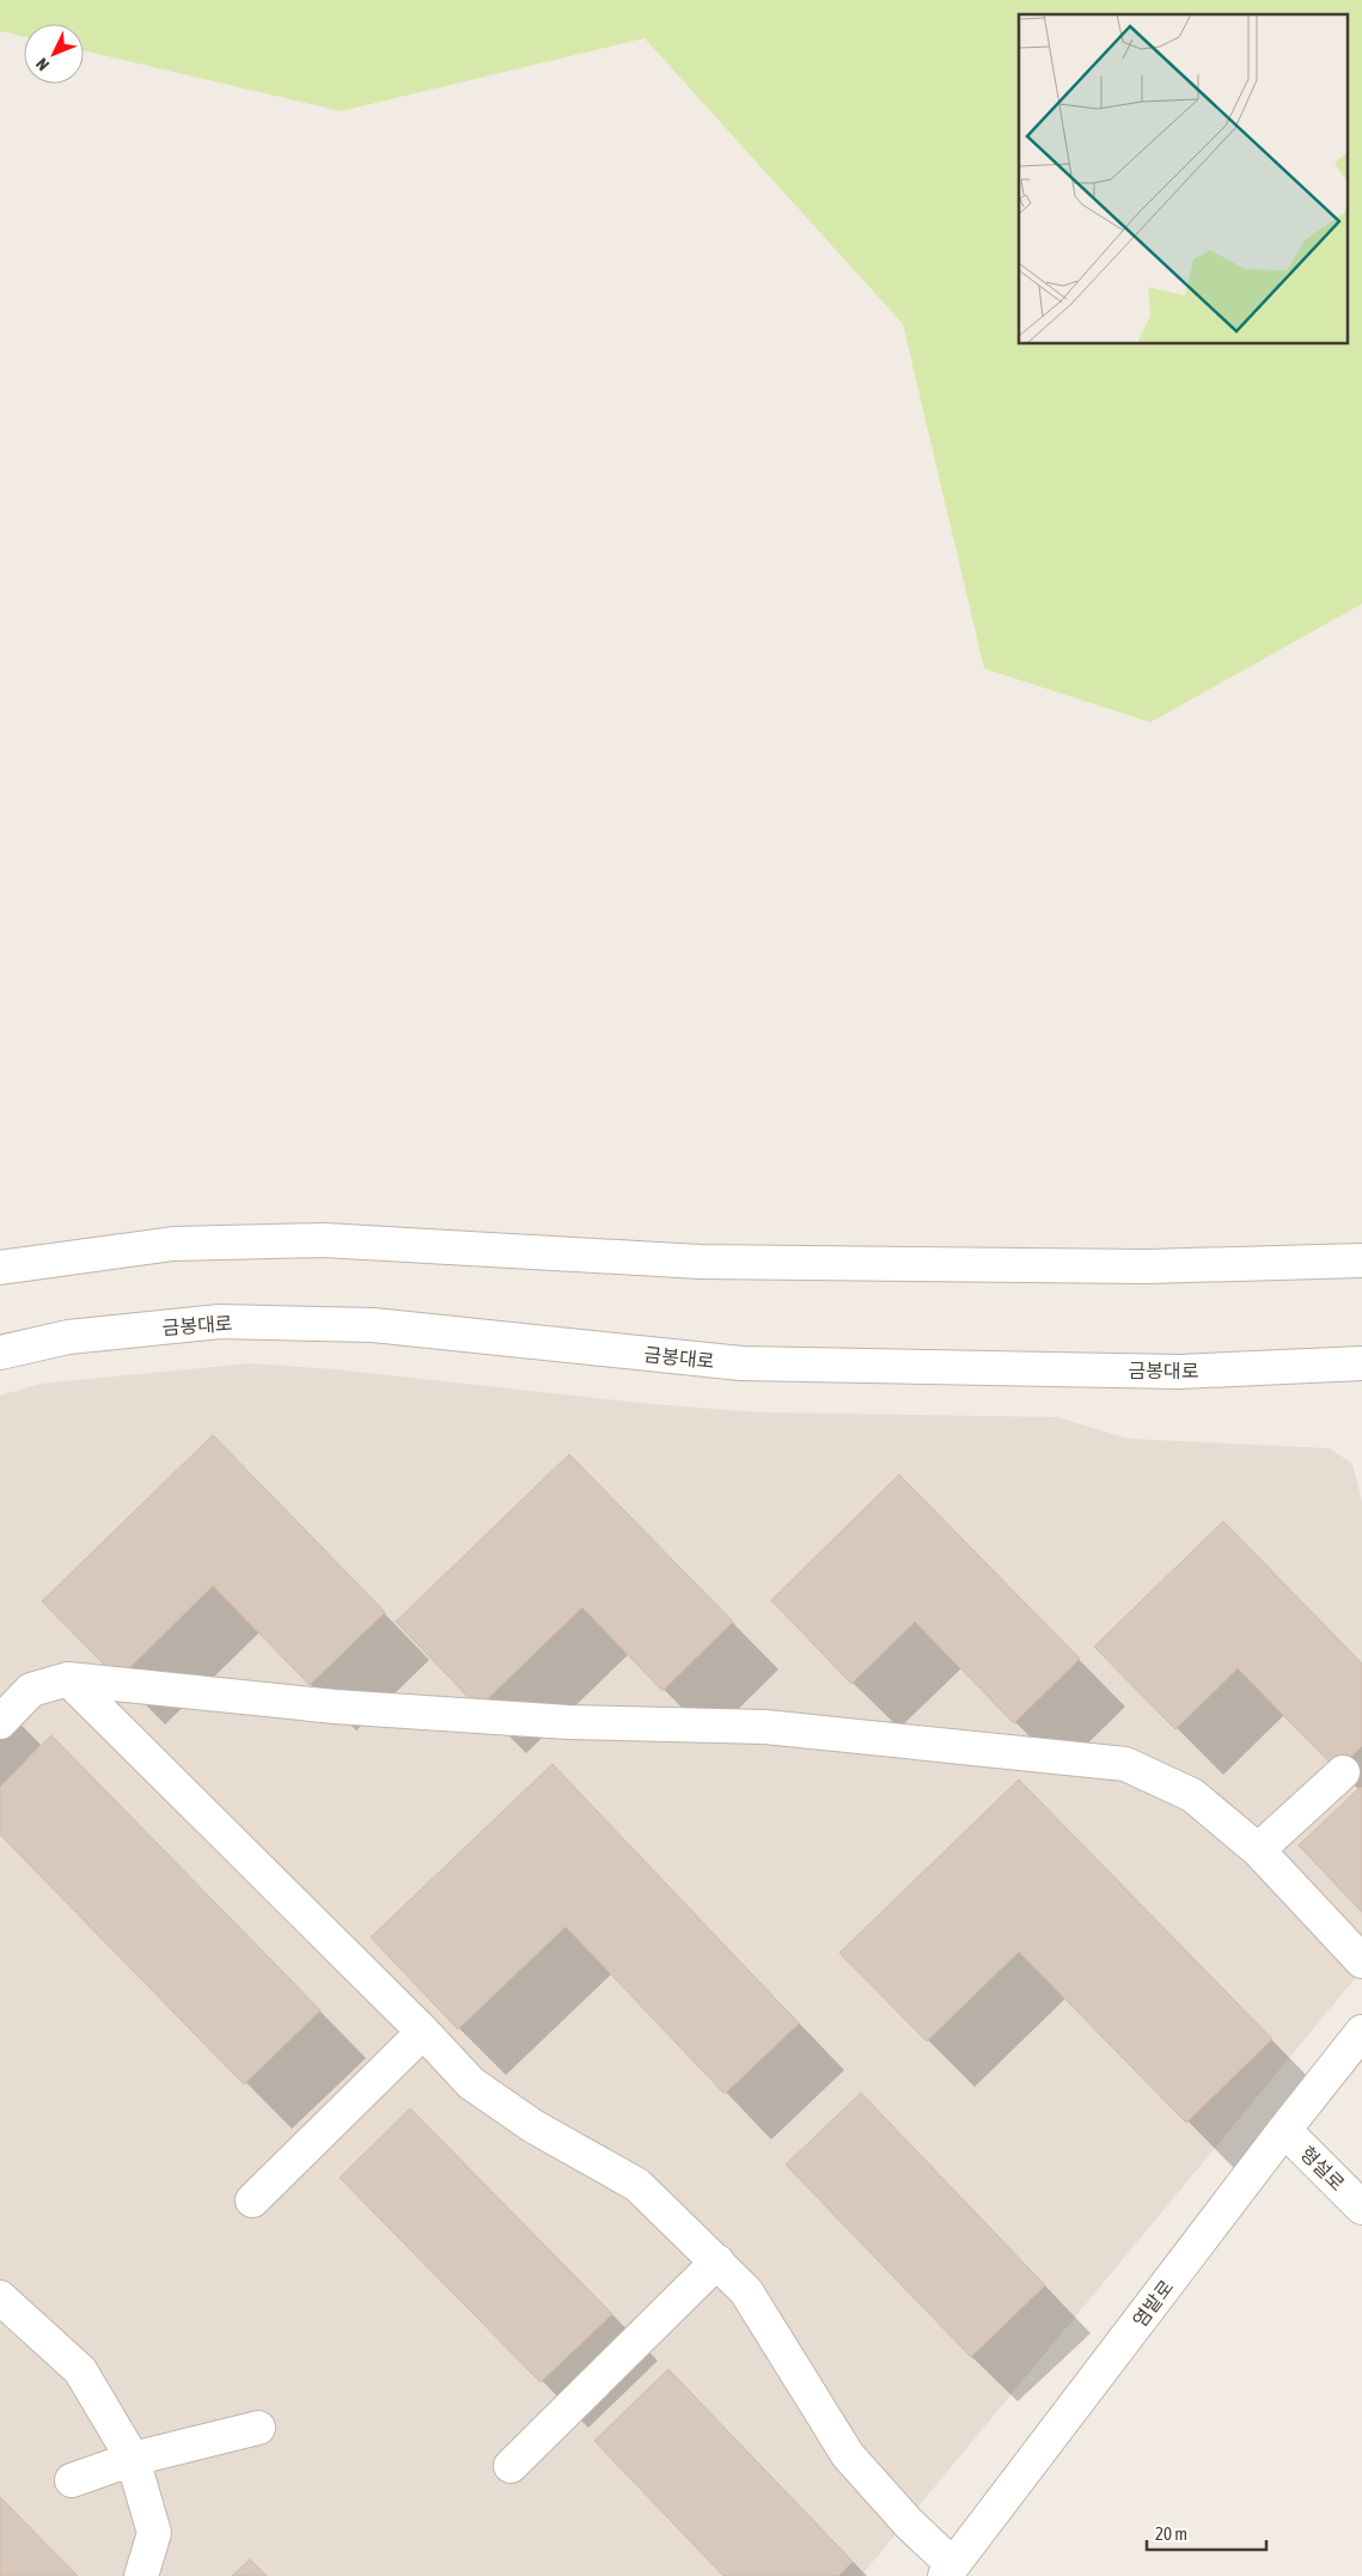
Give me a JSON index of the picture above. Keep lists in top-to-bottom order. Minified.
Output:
{"streets":{"street":["금봉대로","형설로","염밭로"]},"crossings":[["형설로","염밭로"]],"scale_bar":"20 m","north":"bottom left"}
